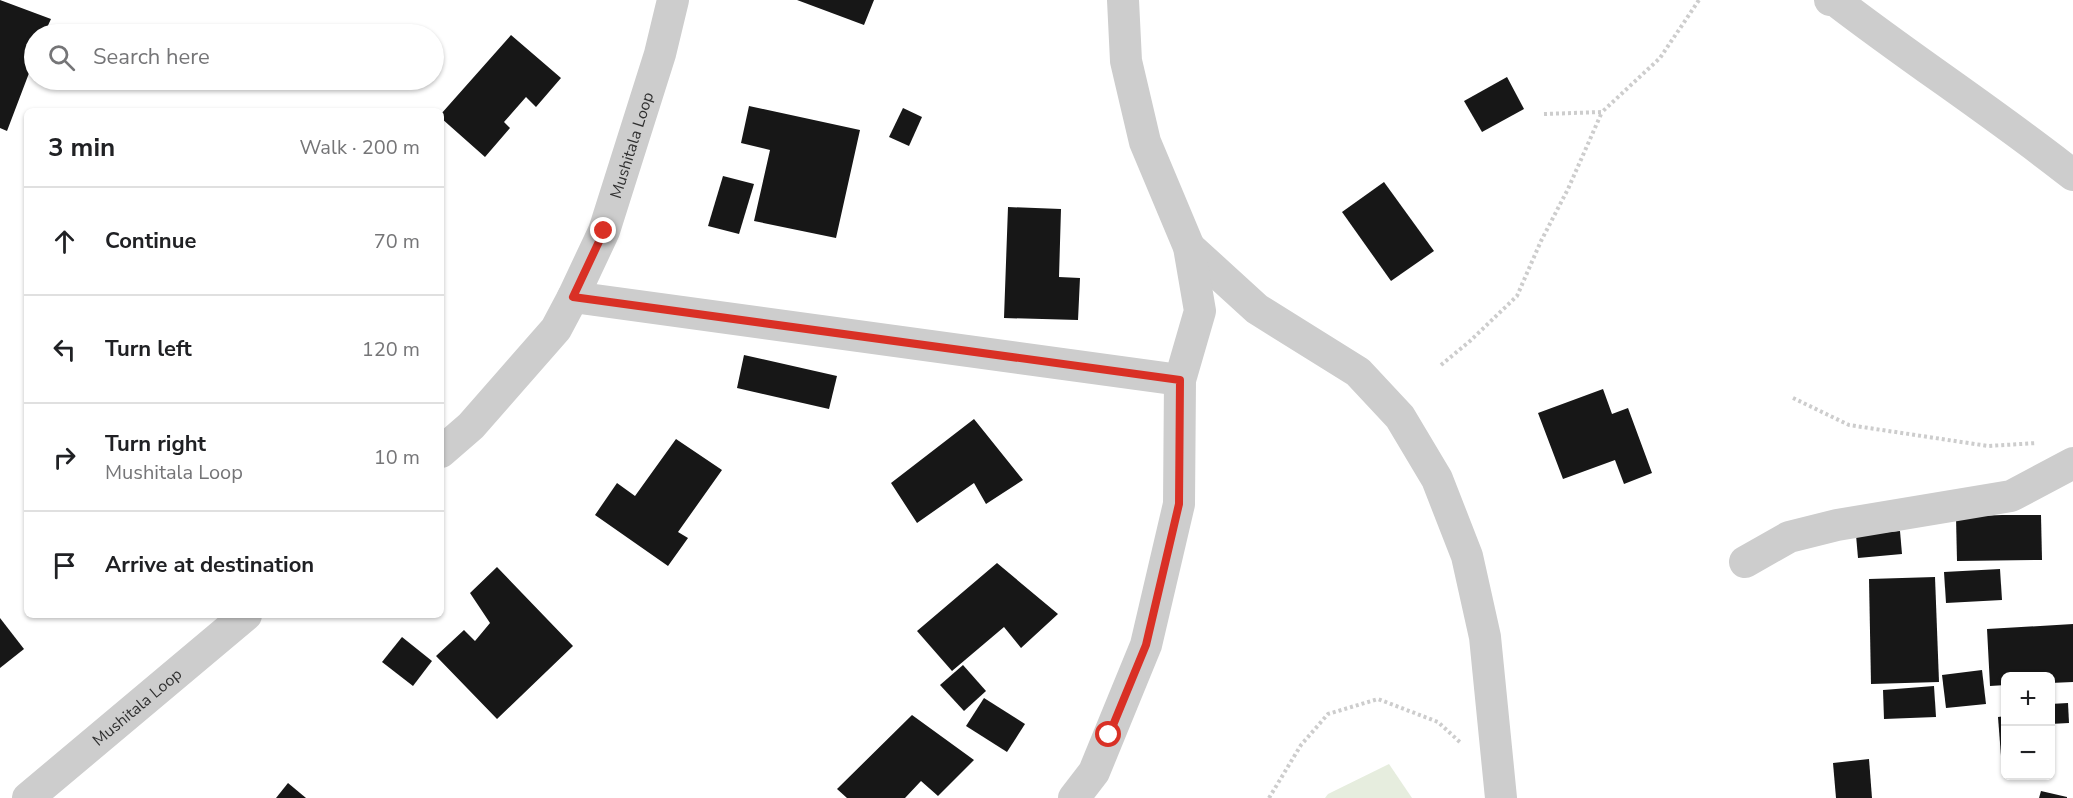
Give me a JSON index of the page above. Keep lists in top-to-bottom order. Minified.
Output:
{"streets":{"street":["Mushitala Loop"]},"page":{"search":"Search here","heading":["3 min","Walk · 200 m"],"list":[["Continue","70 m"],["Turn left","120 m"],["Turn right","Mushitala Loop","10 m"],"Arrive at destination"],"map_buttons":["+","−"]}}
